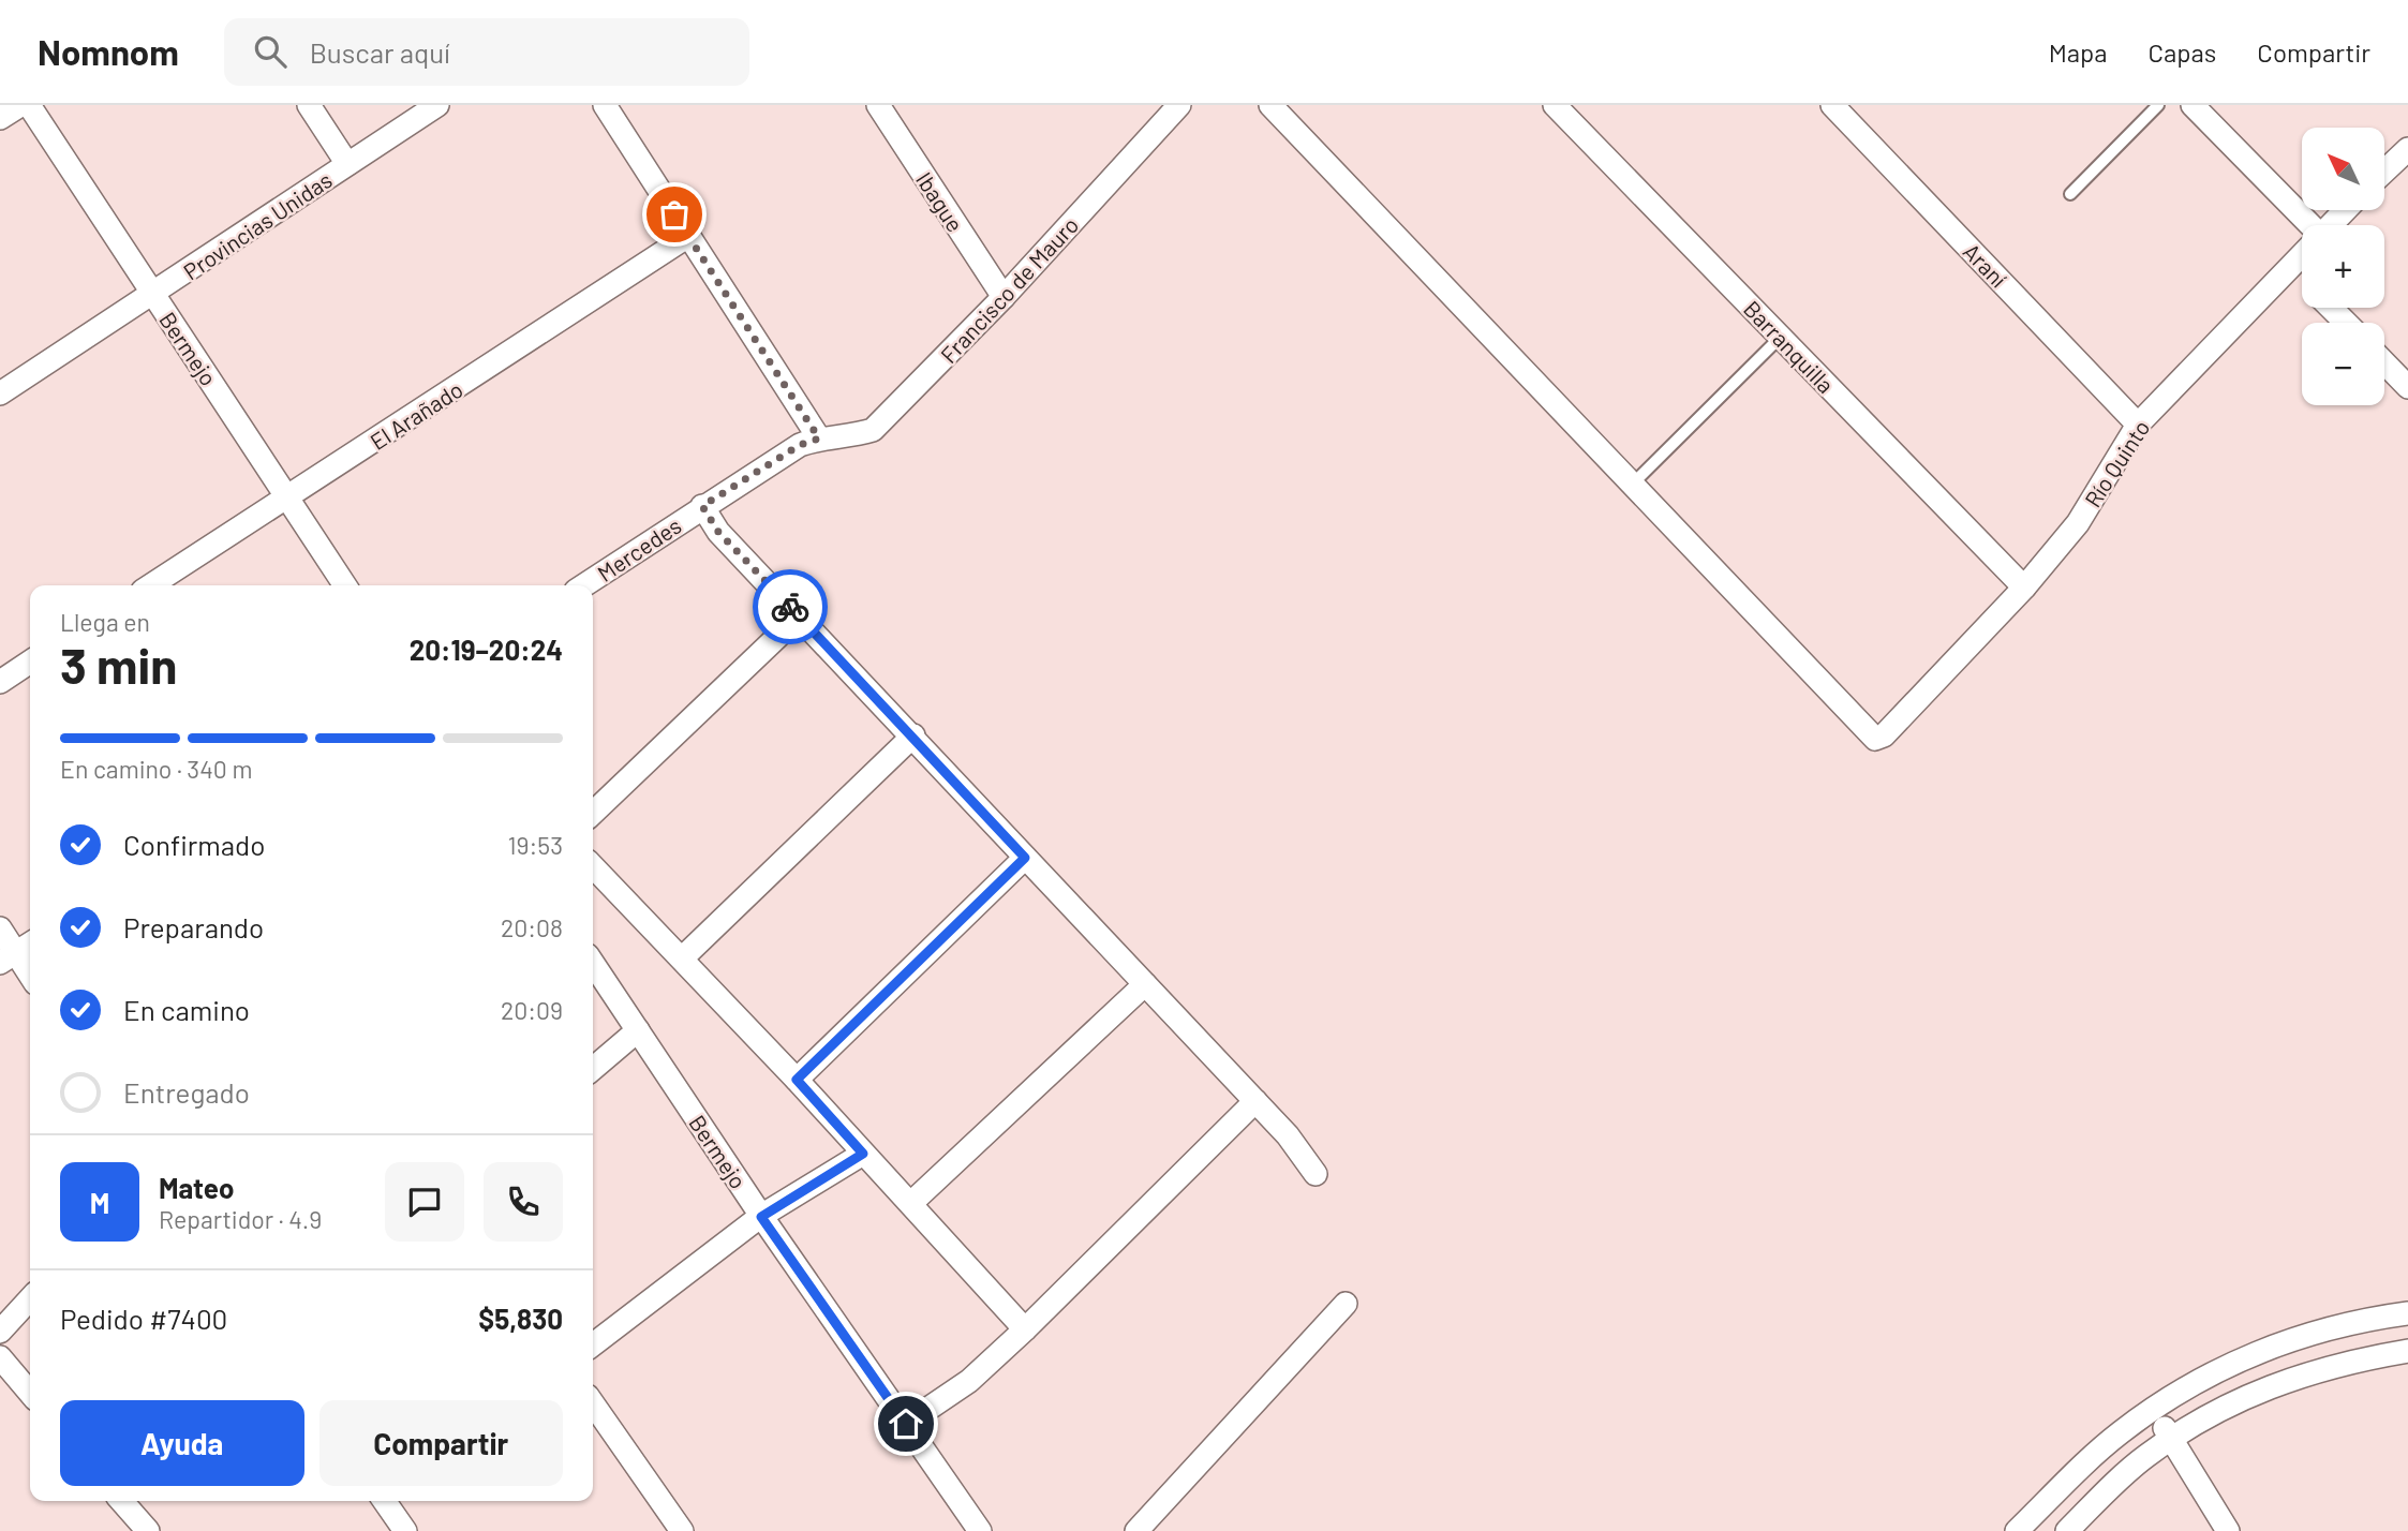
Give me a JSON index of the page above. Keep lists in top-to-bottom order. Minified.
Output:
{"streets":{"street":["Ibague","Provincias Unidas","Araní","Francisco de Mauro","Barranquilla","Bermejo","El Arañado","Río Quinto","Mercedes"]},"crossings":[["Ibague","Francisco de Mauro"],["Provincias Unidas","Bermejo"],["Araní","Río Quinto"],["Francisco de Mauro","Mercedes"],["Barranquilla","Río Quinto"],["Bermejo","El Arañado"]],"north":"top left","page":{"header":"Nomnom","search":"Buscar aquí","nav":["Mapa","Capas","Compartir"],"map_buttons":["+","−"],"heading":["3 min","Llega en","20:19–20:24"],"panel":["Mateo","Repartidor · 4.9","Pedido #7400","$5,830"],"bar":"En camino · 340 m","list":[["Confirmado","19:53"],["Preparando","20:08"],["En camino","20:09"],"Entregado"],"round":"M","buttons":["Ayuda","Compartir"]}}
